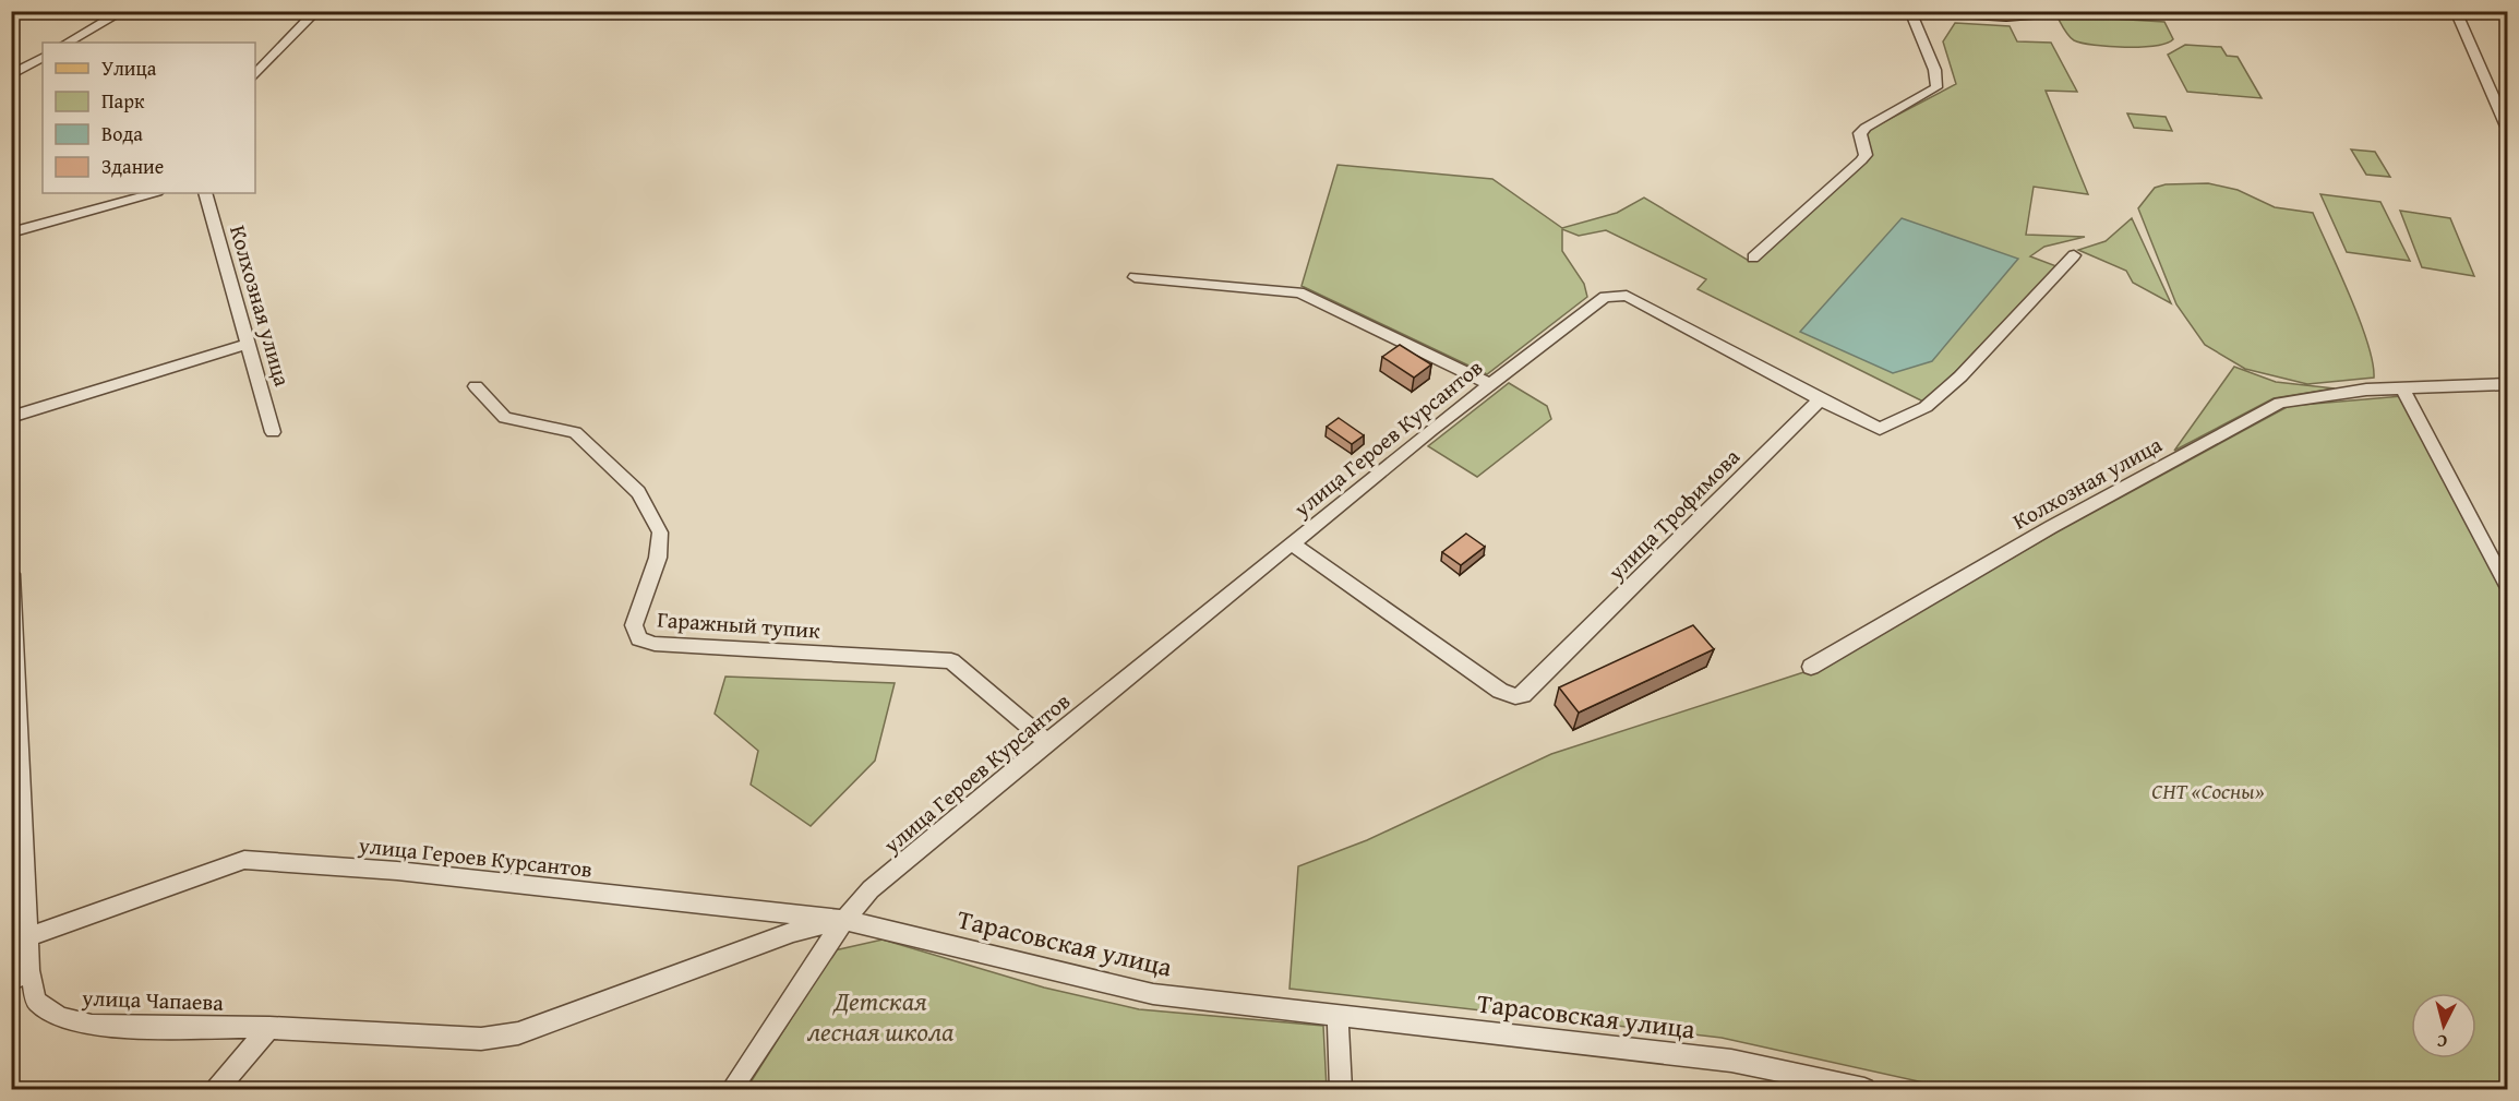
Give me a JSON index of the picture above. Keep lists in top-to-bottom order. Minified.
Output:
{"streets":{"street":["Колхозная улица","улица Героев Курсантов","улица Трофимова","Гаражный тупик","Тарасовская улица","улица Чапаева"]},"crossings":[["улица Героев Курсантов","улица Трофимова"],["улица Героев Курсантов","Гаражный тупик"],["улица Героев Курсантов","Тарасовская улица"],["улица Героев Курсантов","улица Чапаева"],["Тарасовская улица","улица Чапаева"]],"parks":["СНТ «Сосны»","Детская лесная школа"],"legend":["Улица","Парк","Вода","Здание"],"north":"bottom"}
